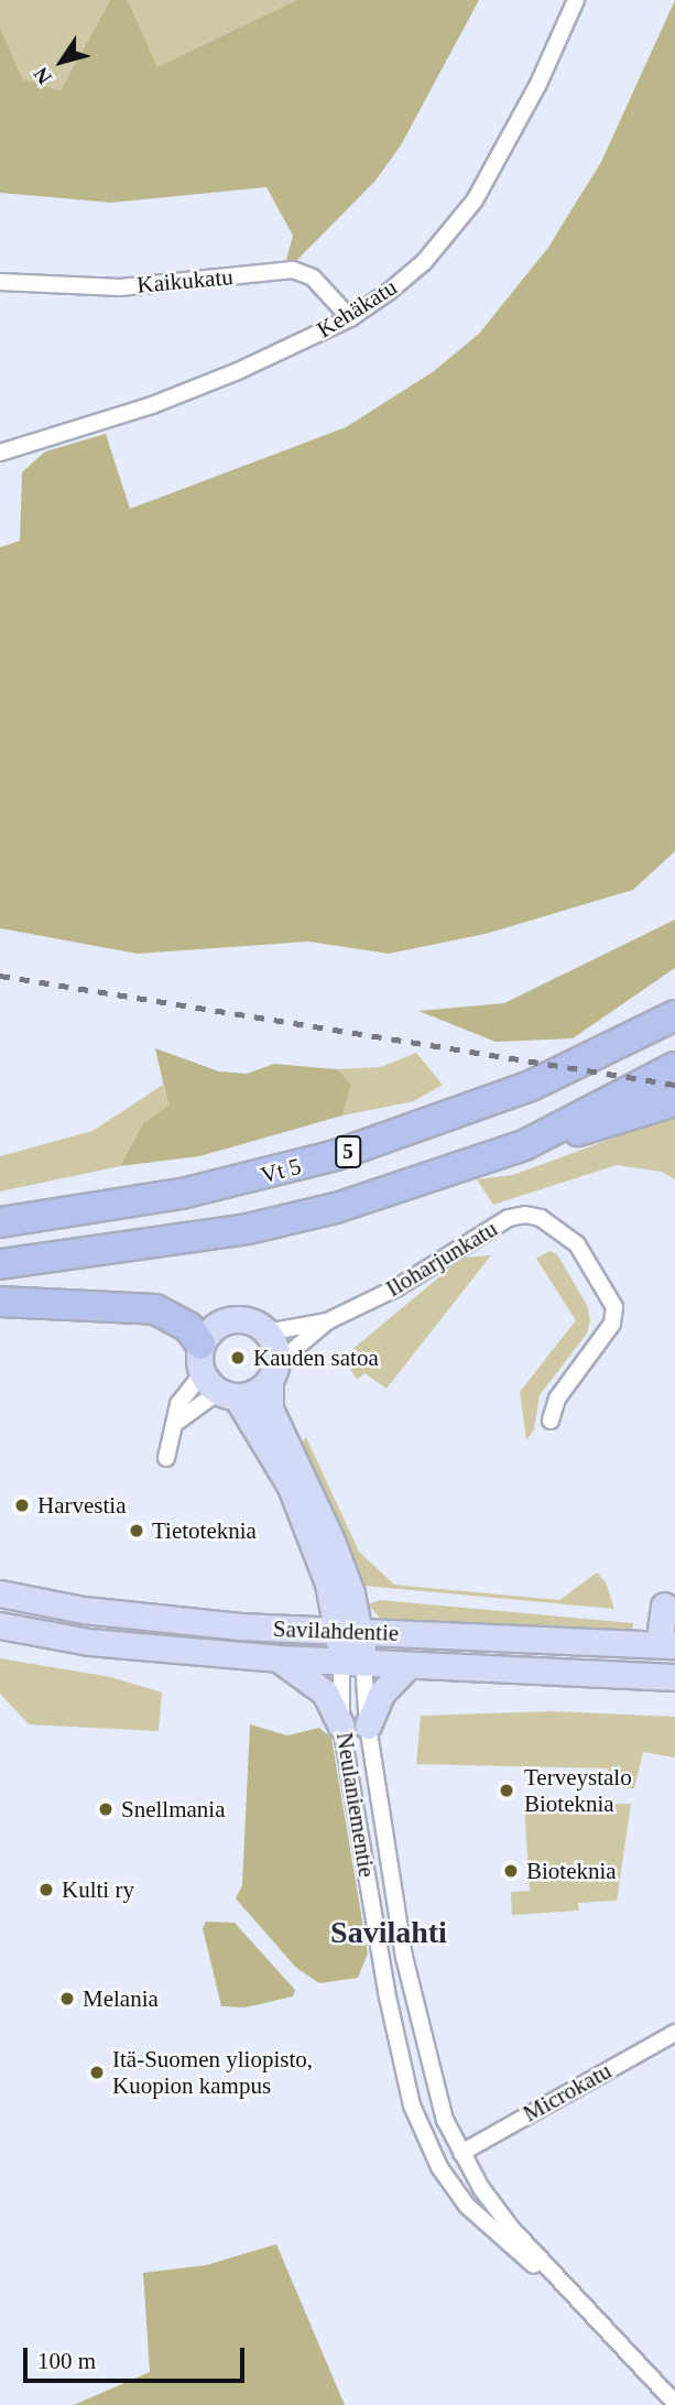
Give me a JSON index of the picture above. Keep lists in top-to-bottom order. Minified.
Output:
{"streets":{"highway":["5","Vt 5"],"main road":["Savilahdentie","Neulaniementie"],"street":["Kaikukatu","Kehäkatu","Iloharjunkatu","Microkatu"]},"crossings":[["Kaikukatu","Kehäkatu"],["Savilahdentie","Neulaniementie"],["Neulaniementie","Microkatu"]],"districts":["Savilahti"],"places":["Kauden satoa","Harvestia","Tietoteknia","Terveystalo Bioteknia","Snellmania","Bioteknia","Kulti ry","Melania","Itä-Suomen yliopisto, Kuopion kampus"],"scale_bar":"100 m","north":"bottom left"}
